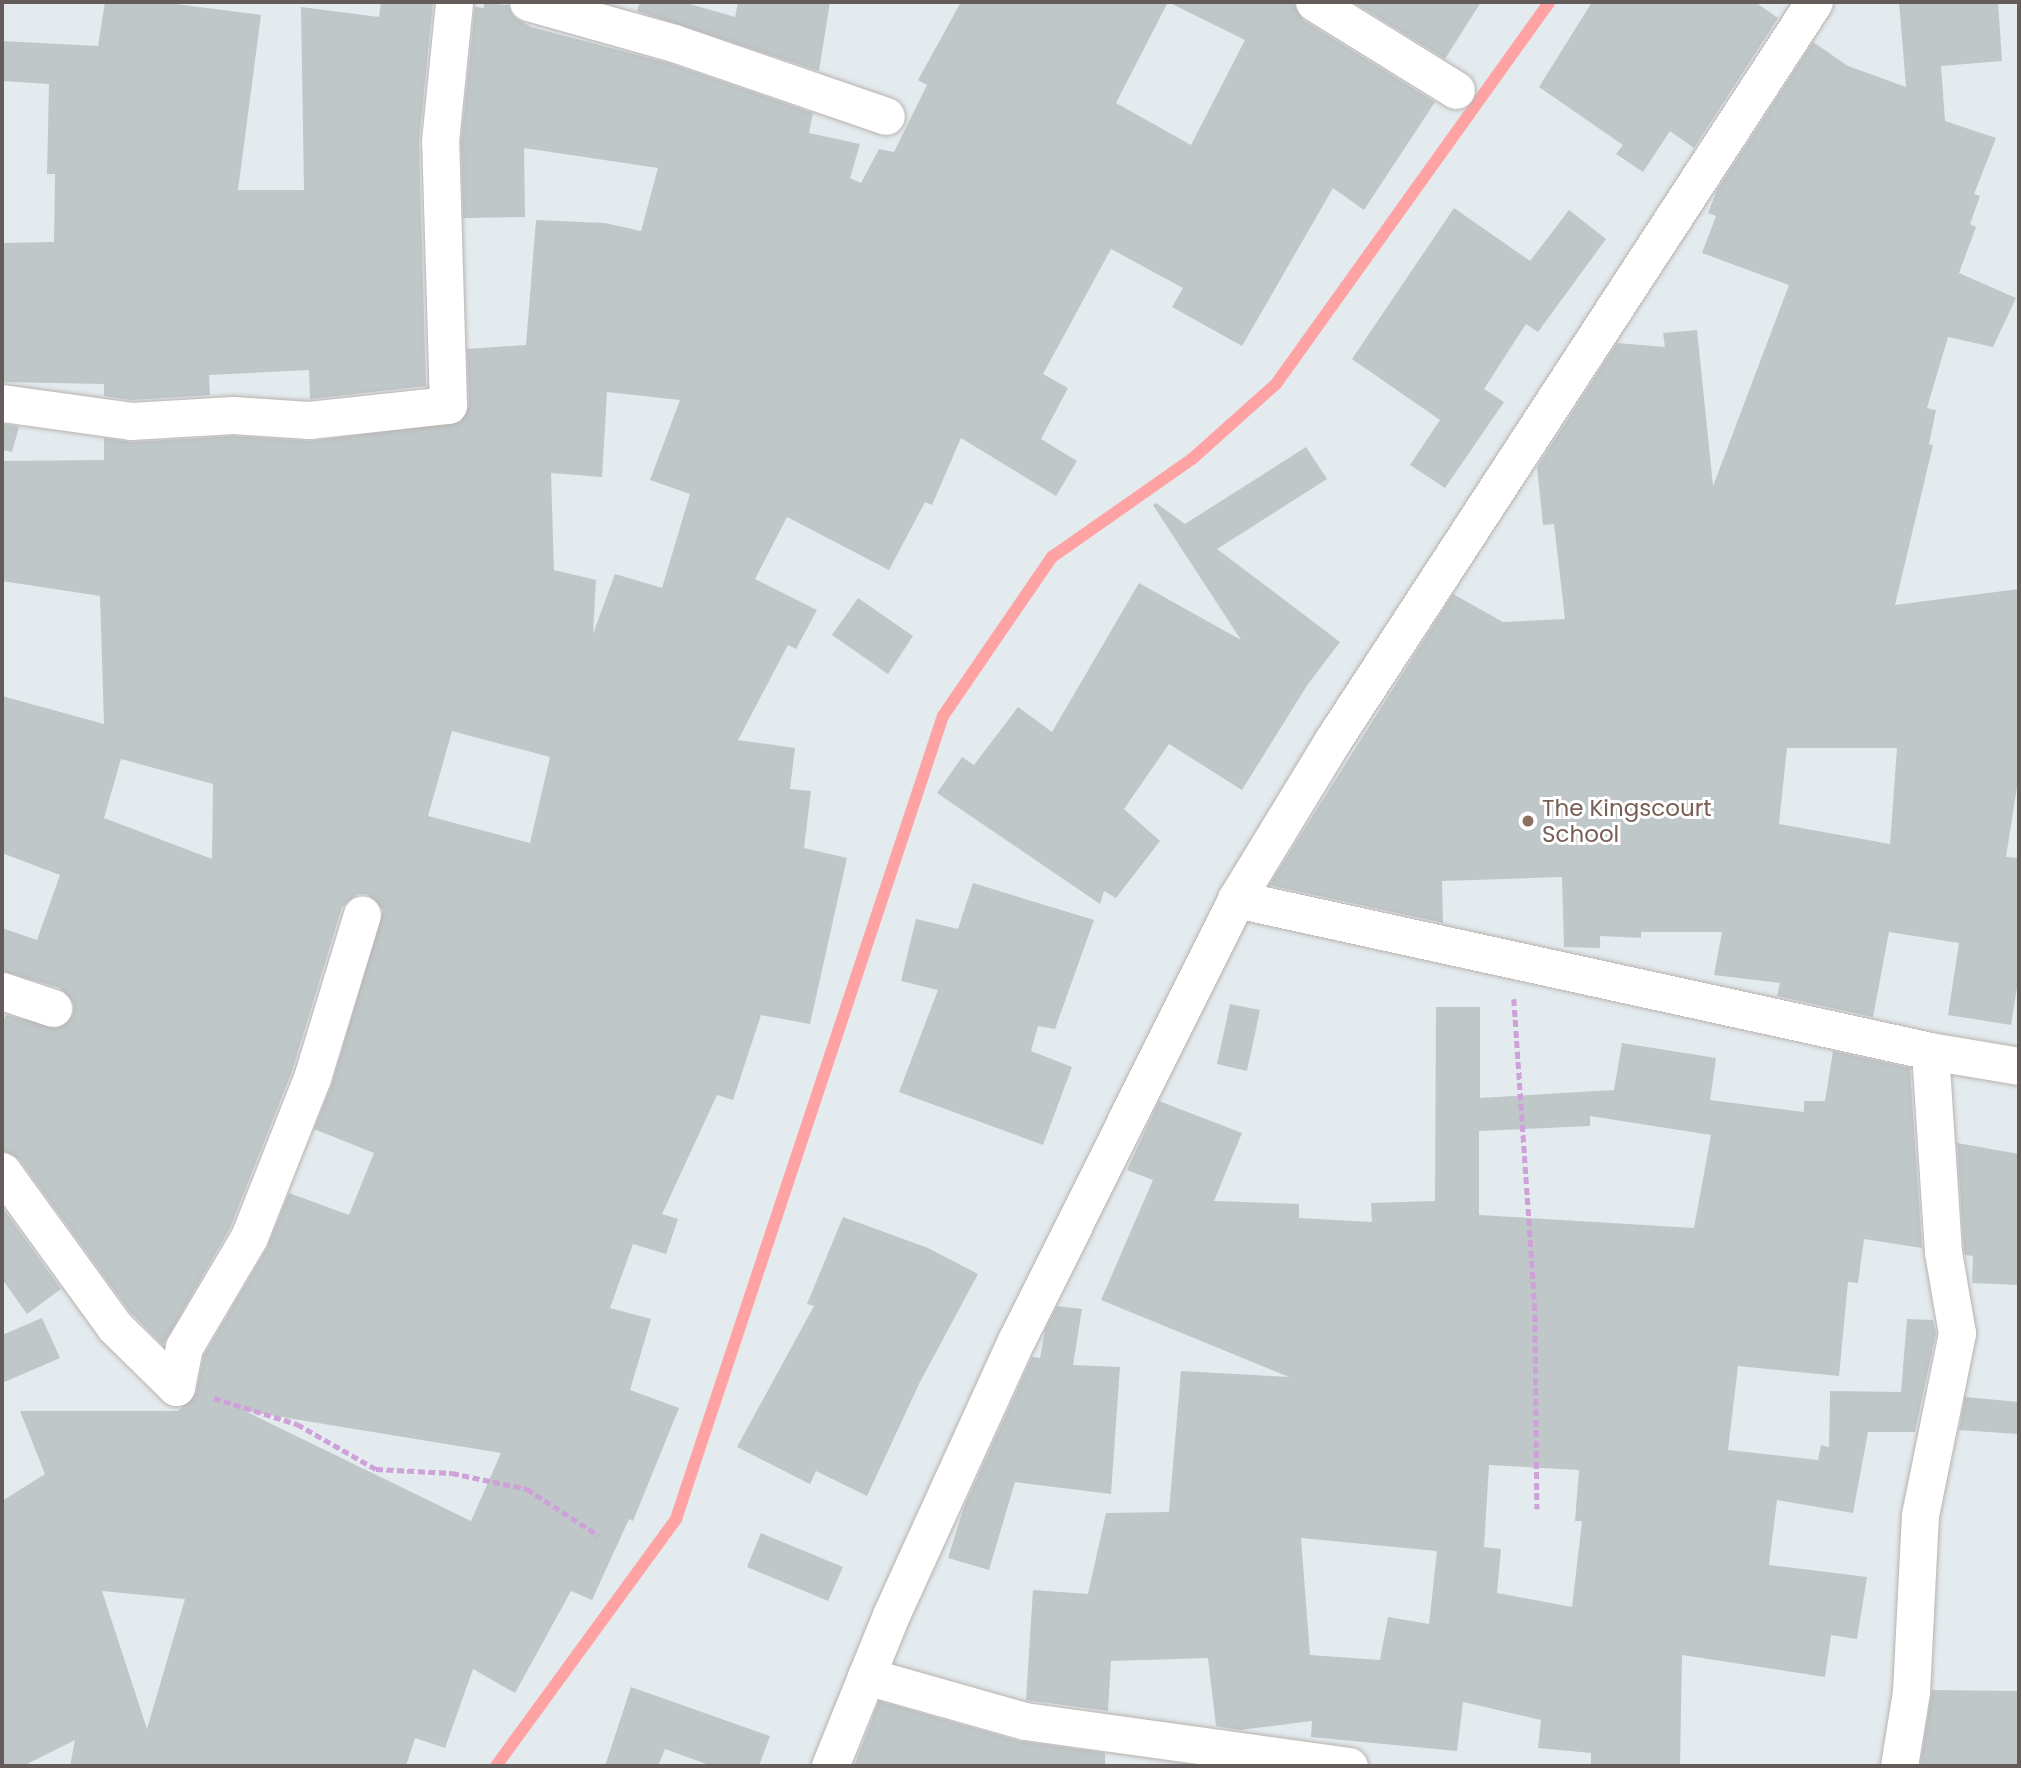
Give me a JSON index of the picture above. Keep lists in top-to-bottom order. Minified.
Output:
{"places":["The Kingscourt School"]}
